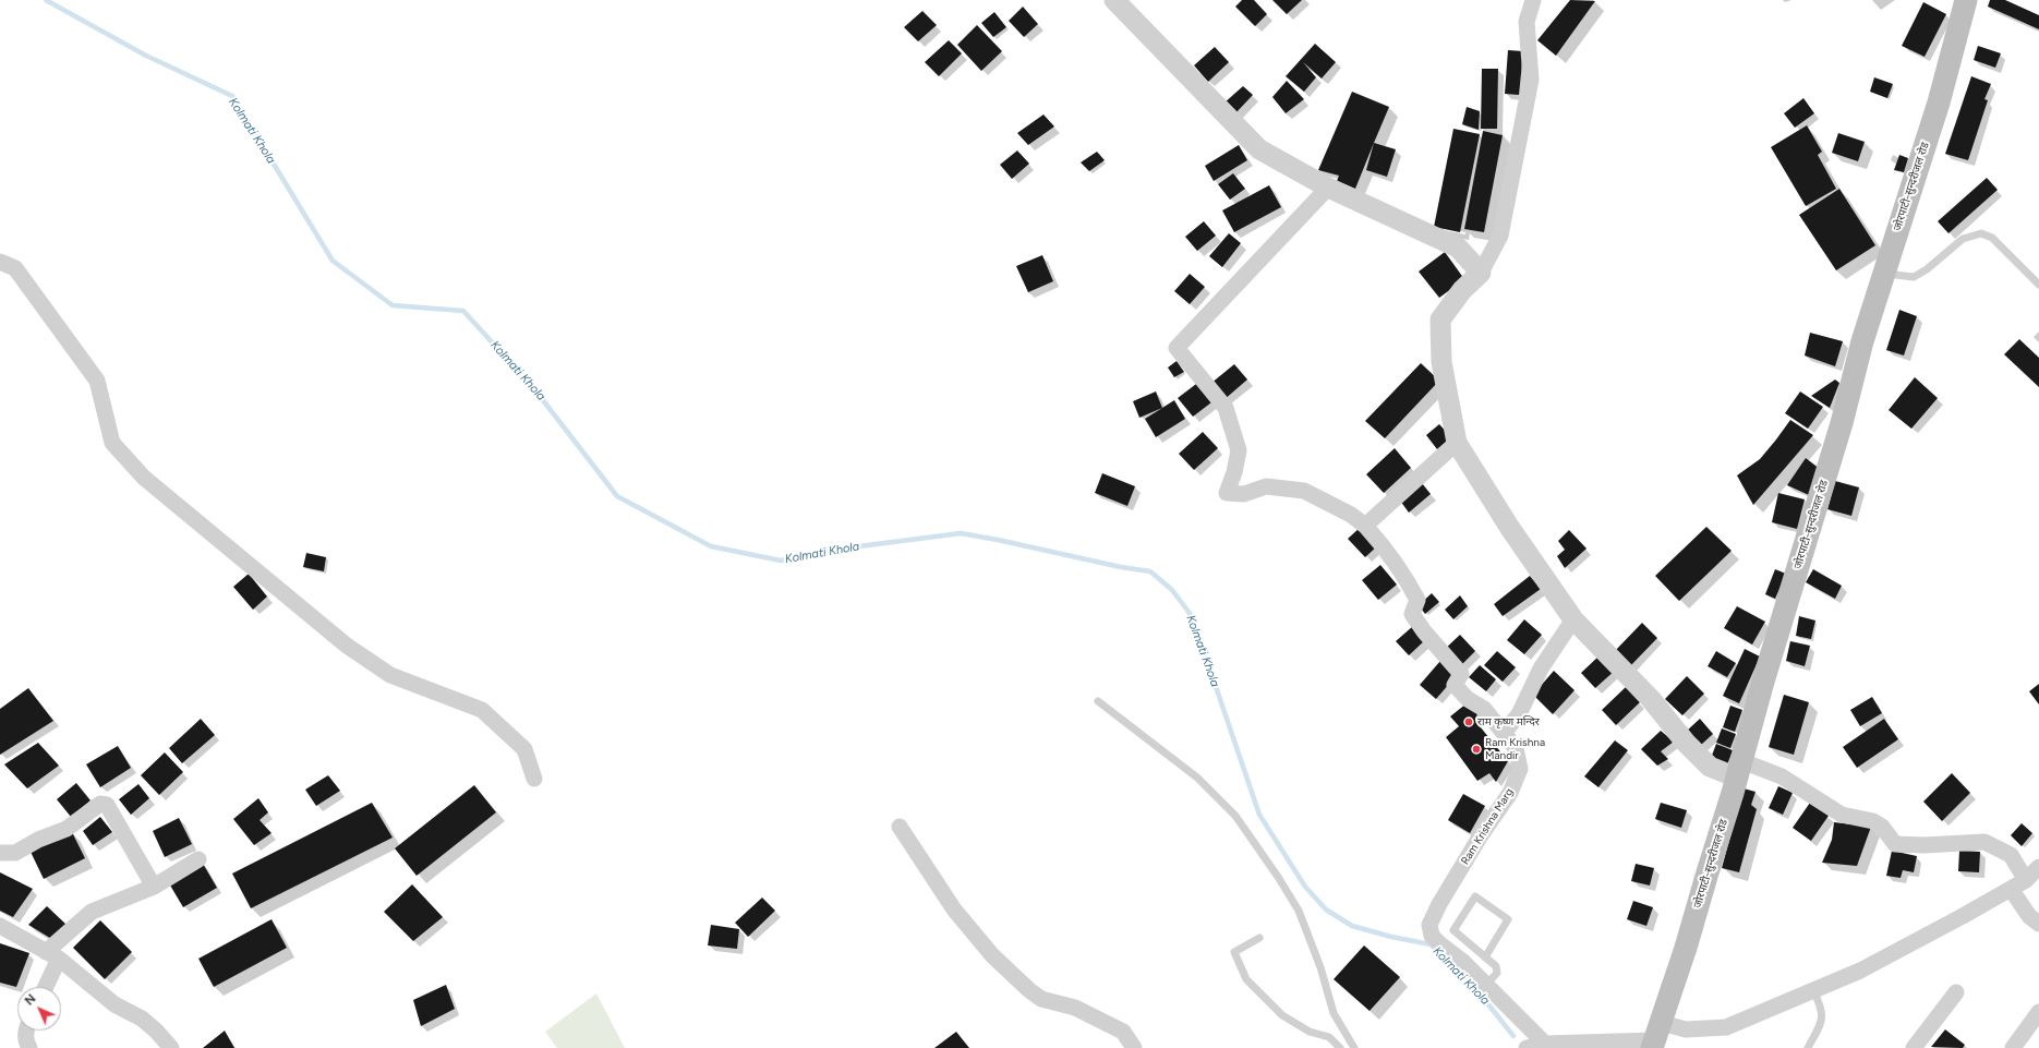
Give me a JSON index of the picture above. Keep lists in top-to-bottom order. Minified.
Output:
{"streets":{"main road":["जोरपाटी-सुन्दरीजल रोड"],"street":["Ram Krishna Marg"]},"water":["Kolmati Khola"],"places":["राम कृष्ण मन्दिर","Ram Krishna Mandir"],"north":"top left"}
